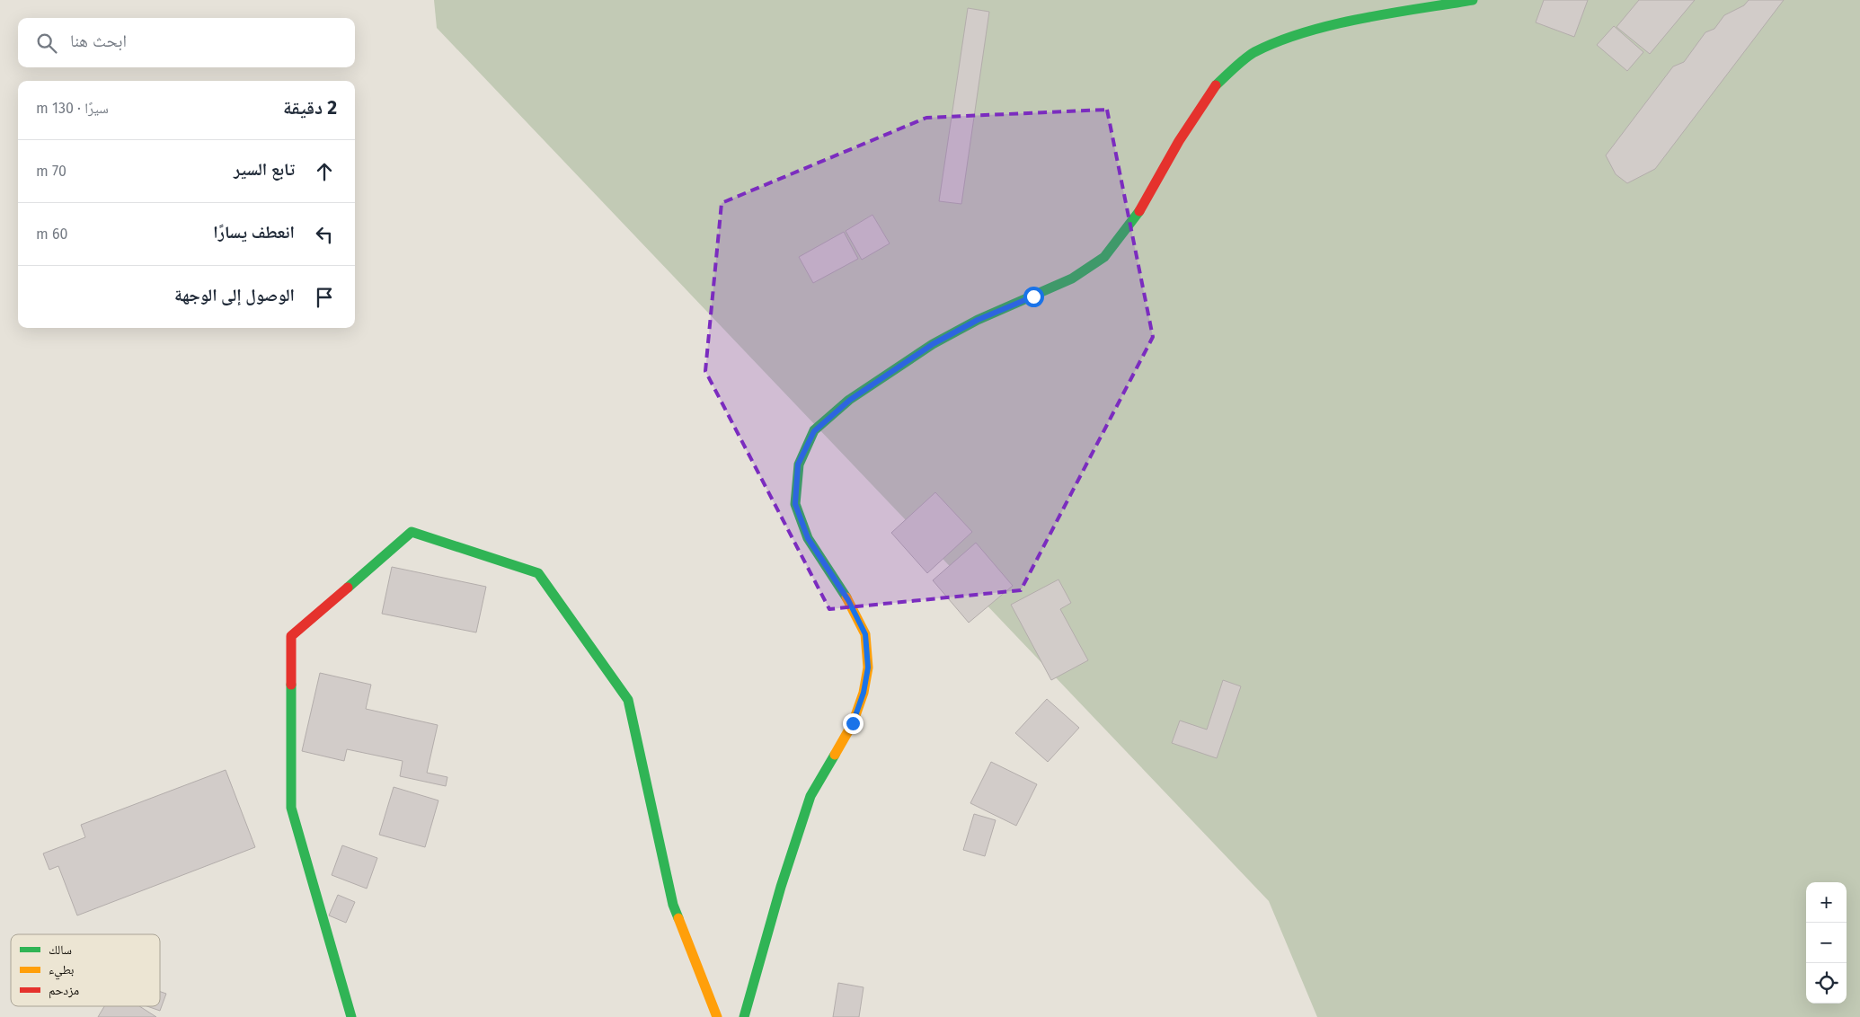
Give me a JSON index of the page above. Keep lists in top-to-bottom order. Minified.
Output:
{"legend":["سالك","بطيء","مزدحم"],"page":{"search":"ابحث هنا","heading":["2 دقيقة","سيرًا · 130 m"],"list":[["تابع السير","70 m"],["انعطف يسارًا","60 m"],"الوصول إلى الوجهة"],"map_buttons":["+","−"]}}
